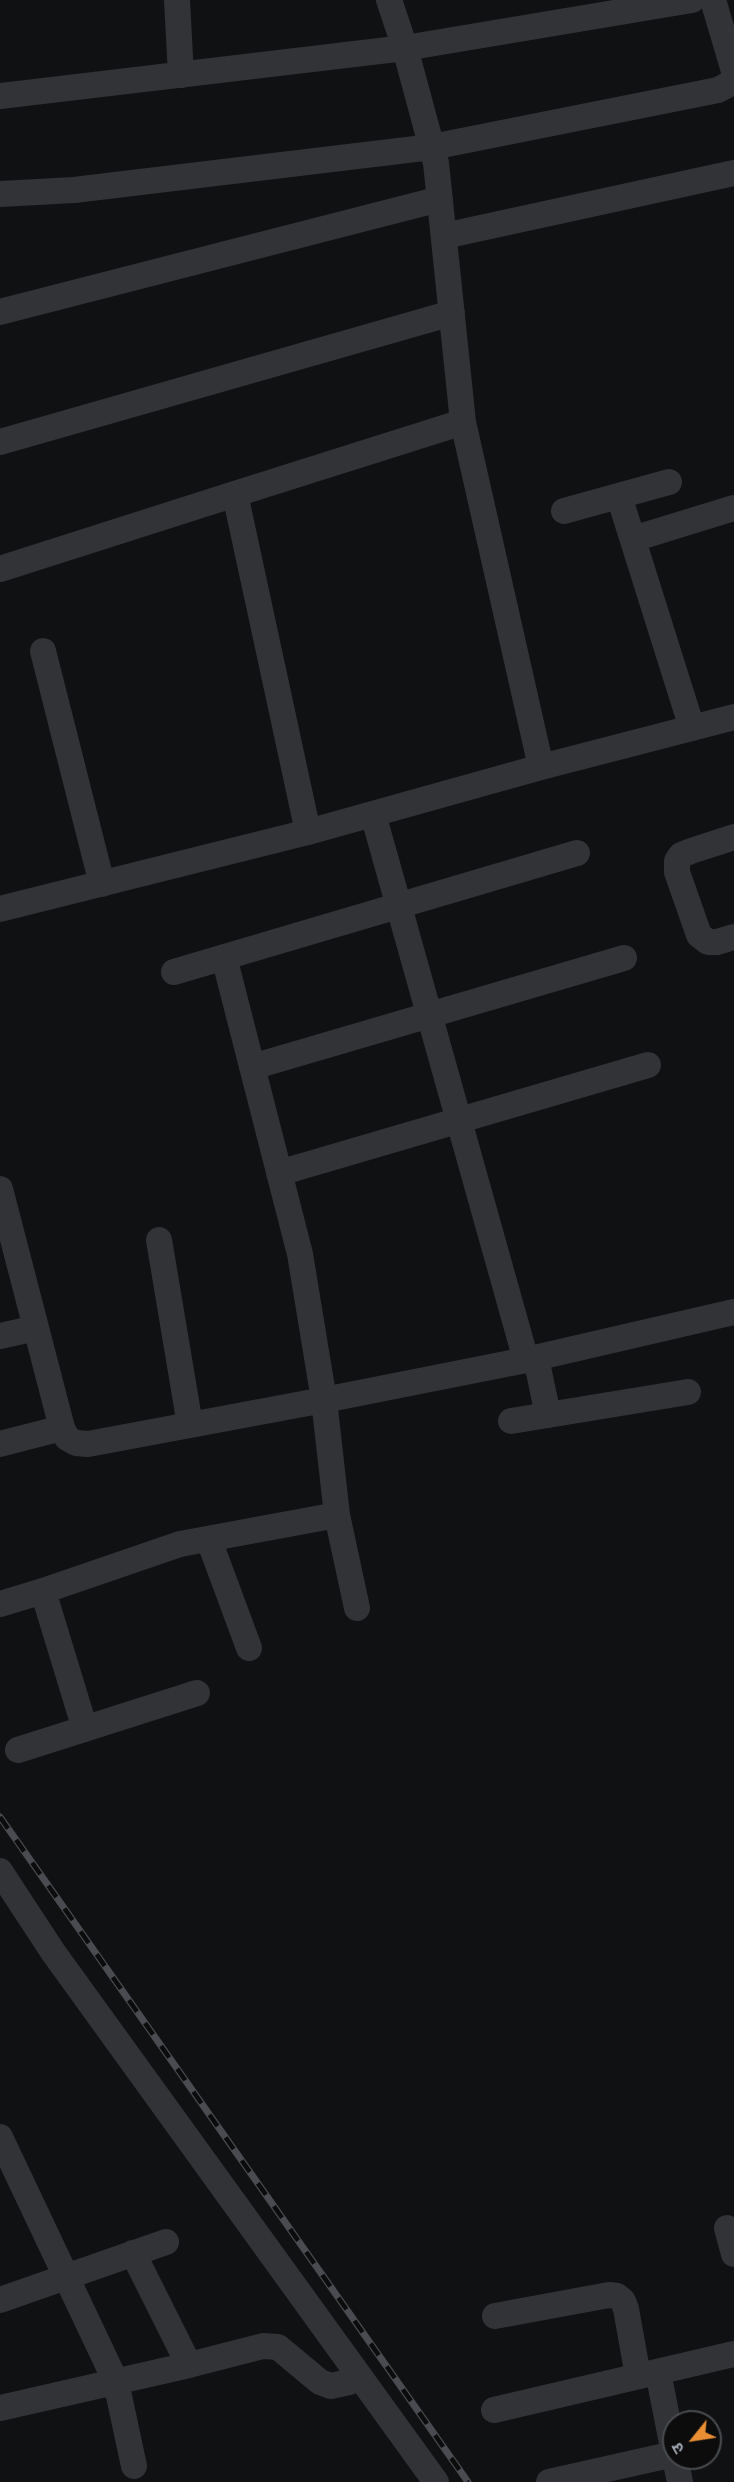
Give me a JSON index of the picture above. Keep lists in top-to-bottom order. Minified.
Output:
{"north":"bottom left"}
